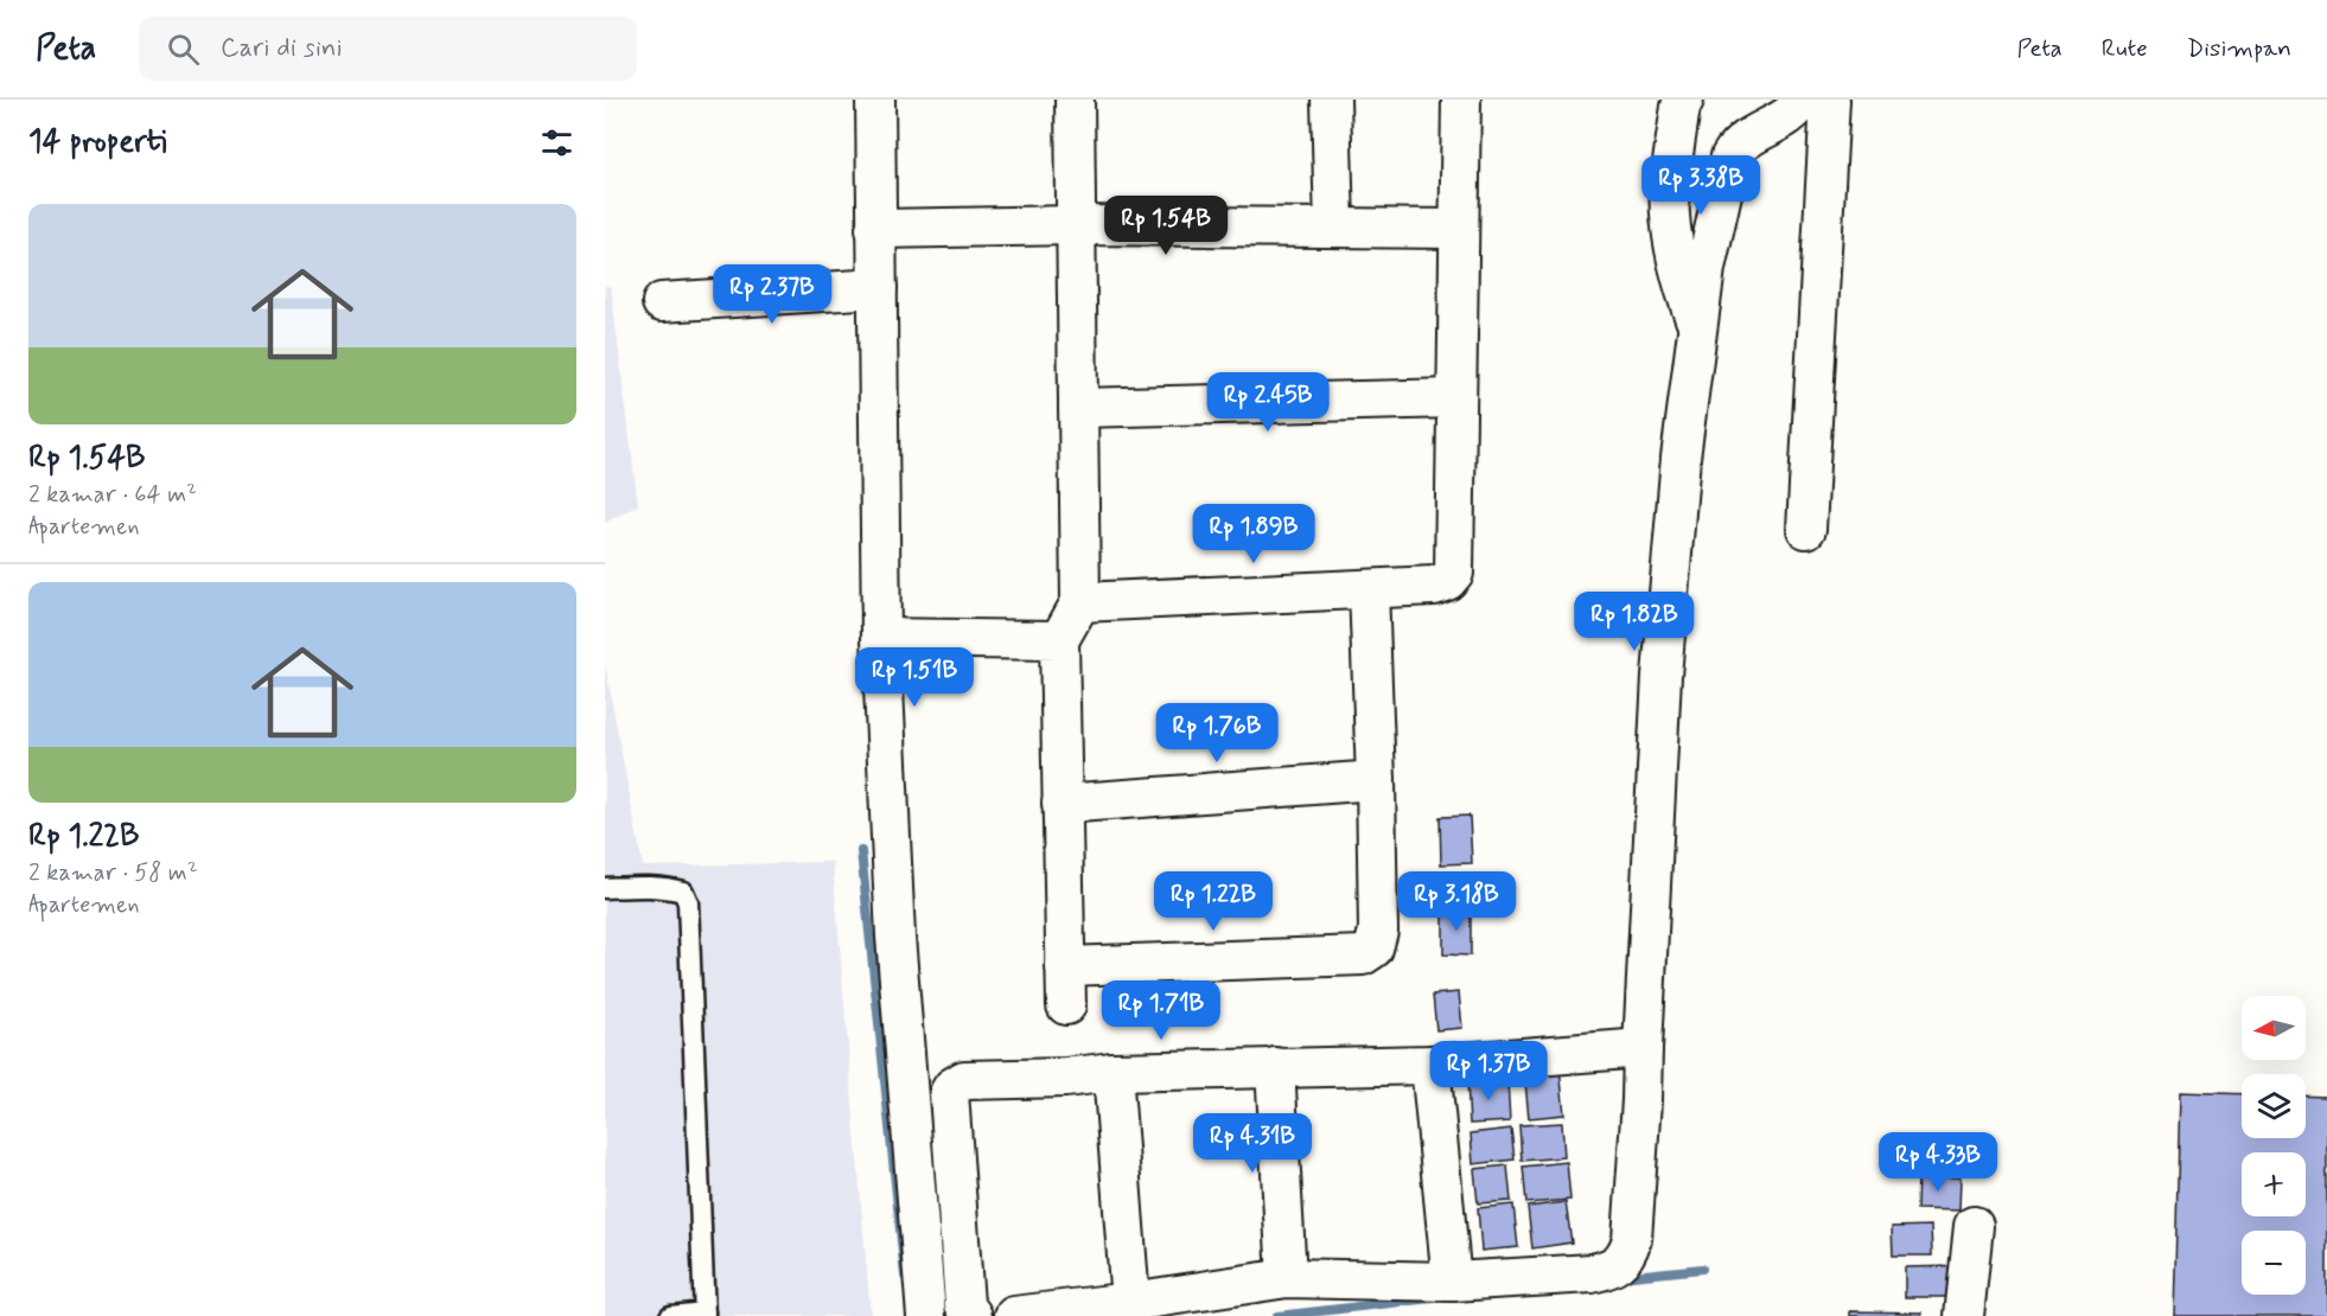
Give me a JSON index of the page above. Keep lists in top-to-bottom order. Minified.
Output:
{"north":"left","page":{"header":"Peta","search":"Cari di sini","nav":["Peta","Rute","Disimpan"],"heading":"14 properti","price":["Rp 3.38B","Rp 1.54B","Rp 2.37B","Rp 2.45B","Rp 1.89B","Rp 1.82B","Rp 1.51B","Rp 1.76B","Rp 1.22B","Rp 3.18B","Rp 1.71B","Rp 1.37B","Rp 4.31B","Rp 4.33B"],"list":[{"name":"Rp 1.54B","note":"2 kamar · 64 m² · Apartemen"},{"name":"Rp 1.22B","note":"2 kamar · 58 m² · Apartemen"}],"map_buttons":["+","−"]}}
